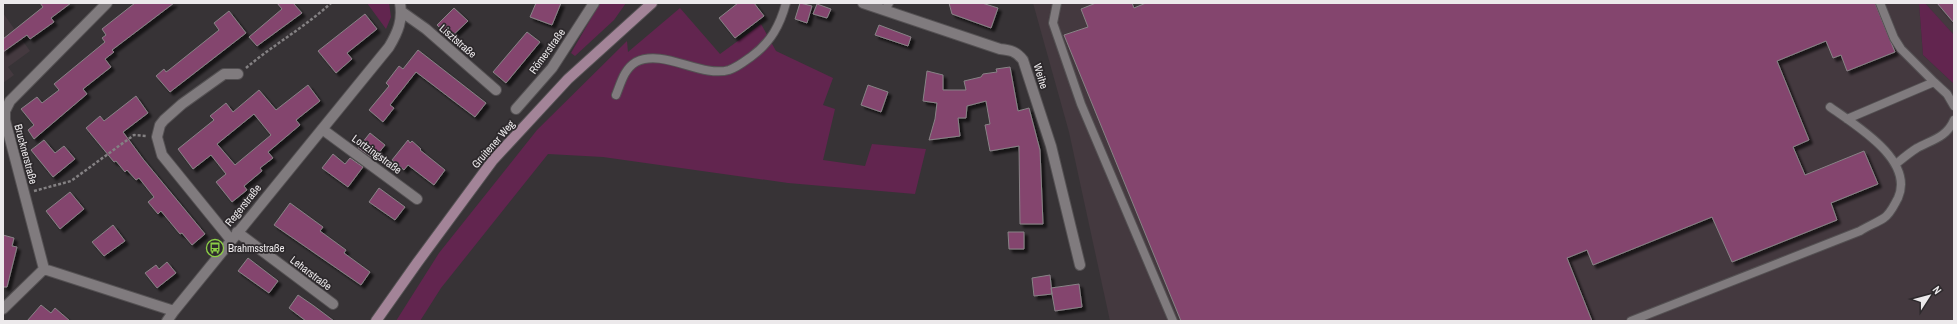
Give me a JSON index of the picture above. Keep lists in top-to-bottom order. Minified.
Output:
{"streets":{"street":["Lisztstraße","Römerstraße","Weihe","Gruitener Weg","Brucknerstraße","Lortzingstraße","Regerstraße","Leharstraße"]},"crossings":[["Lisztstraße","Regerstraße"],["Lortzingstraße","Regerstraße"],["Regerstraße","Leharstraße"]],"places":{"bus stop":["Brahmsstraße"]},"north":"top right"}
